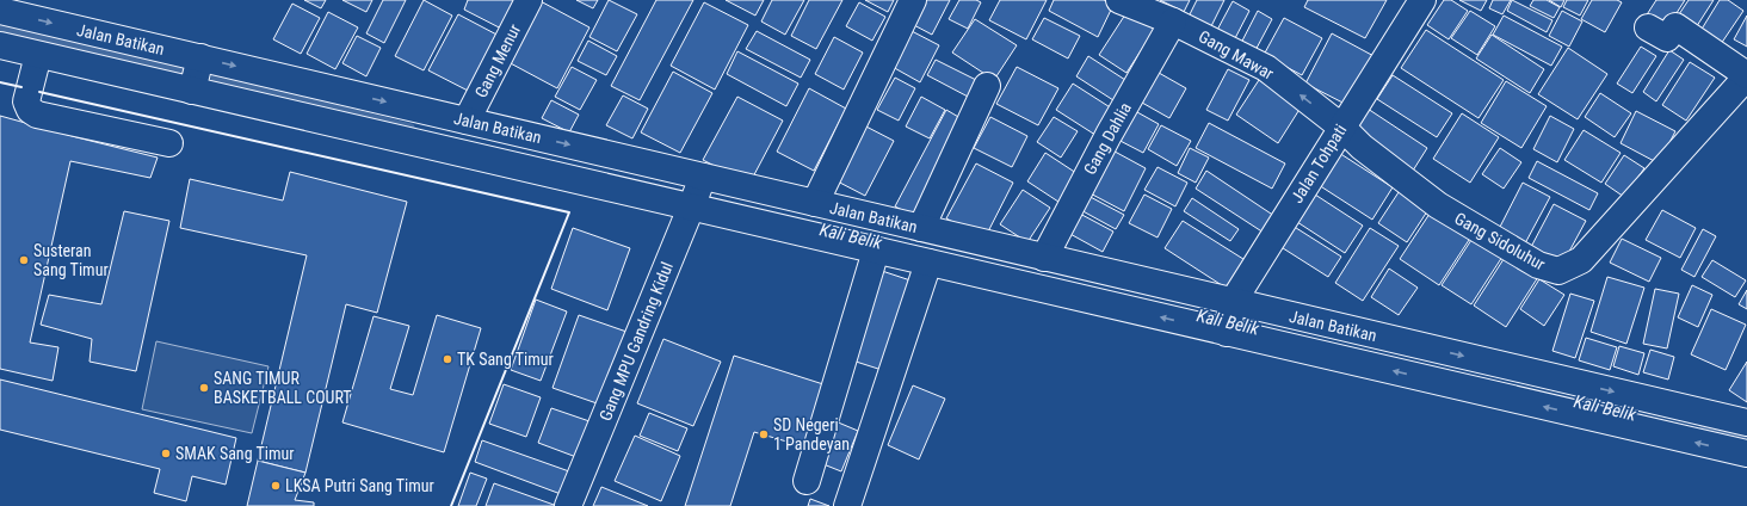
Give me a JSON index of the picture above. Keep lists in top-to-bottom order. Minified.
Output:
{"streets":{"main road":["Jalan Batikan","Gang Mawar","Gang Menur","Gang Dahlia","Jalan Tohpati","Gang Sidoluhur","Gang MPU Gandring Kidul"]},"crossings":[["Jalan Batikan","Gang Menur"],["Jalan Batikan","Gang Dahlia"],["Jalan Batikan","Jalan Tohpati"],["Jalan Batikan","Gang MPU Gandring Kidul"],["Gang Mawar","Gang Dahlia"],["Gang Mawar","Jalan Tohpati"],["Gang Mawar","Gang Sidoluhur"],["Jalan Tohpati","Gang Sidoluhur"]],"one_way":["Gang Mawar"],"water":["Kali Belik"],"places":["Susteran Sang Timur","TK Sang Timur","SANG TIMUR BASKETBALL COURT","SD Negeri 1 Pandeyan","SMAK Sang Timur","LKSA Putri Sang Timur"]}
